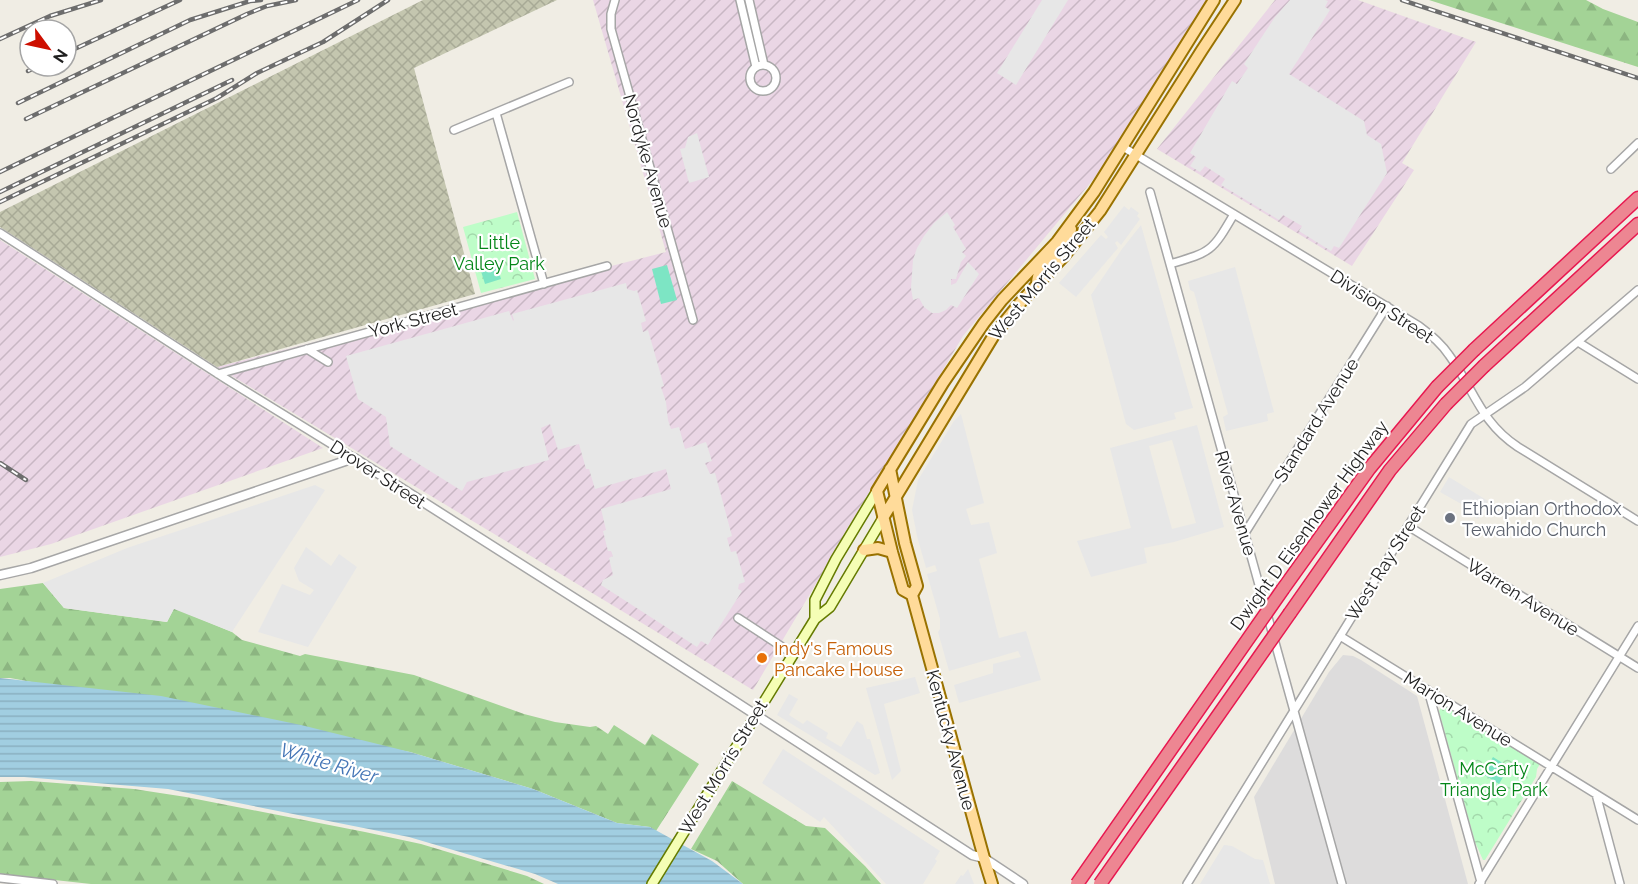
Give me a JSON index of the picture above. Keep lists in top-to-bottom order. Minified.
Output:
{"streets":{"highway":["Dwight D Eisenhower Highway"],"main road":["West Morris Street","Kentucky Avenue"],"street":["Nordyke Avenue","Division Street","York Street","Standard Avenue","Drover Street","River Avenue","West Ray Street","Warren Avenue","Marion Avenue"]},"crossings":[["West Morris Street","Division Street"],["West Morris Street","Drover Street"],["West Morris Street","Kentucky Avenue"],["Division Street","Standard Avenue"],["Division Street","West Ray Street"],["York Street","Drover Street"],["Standard Avenue","River Avenue"],["Drover Street","Kentucky Avenue"],["River Avenue","West Ray Street"],["West Ray Street","Warren Avenue"],["West Ray Street","Marion Avenue"]],"water":["White River"],"parks":["Little Valley Park","McCarty Triangle Park"],"places":["Ethiopian Orthodox Tewahido Church","Indy's Famous Pancake House"],"north":"bottom right"}
